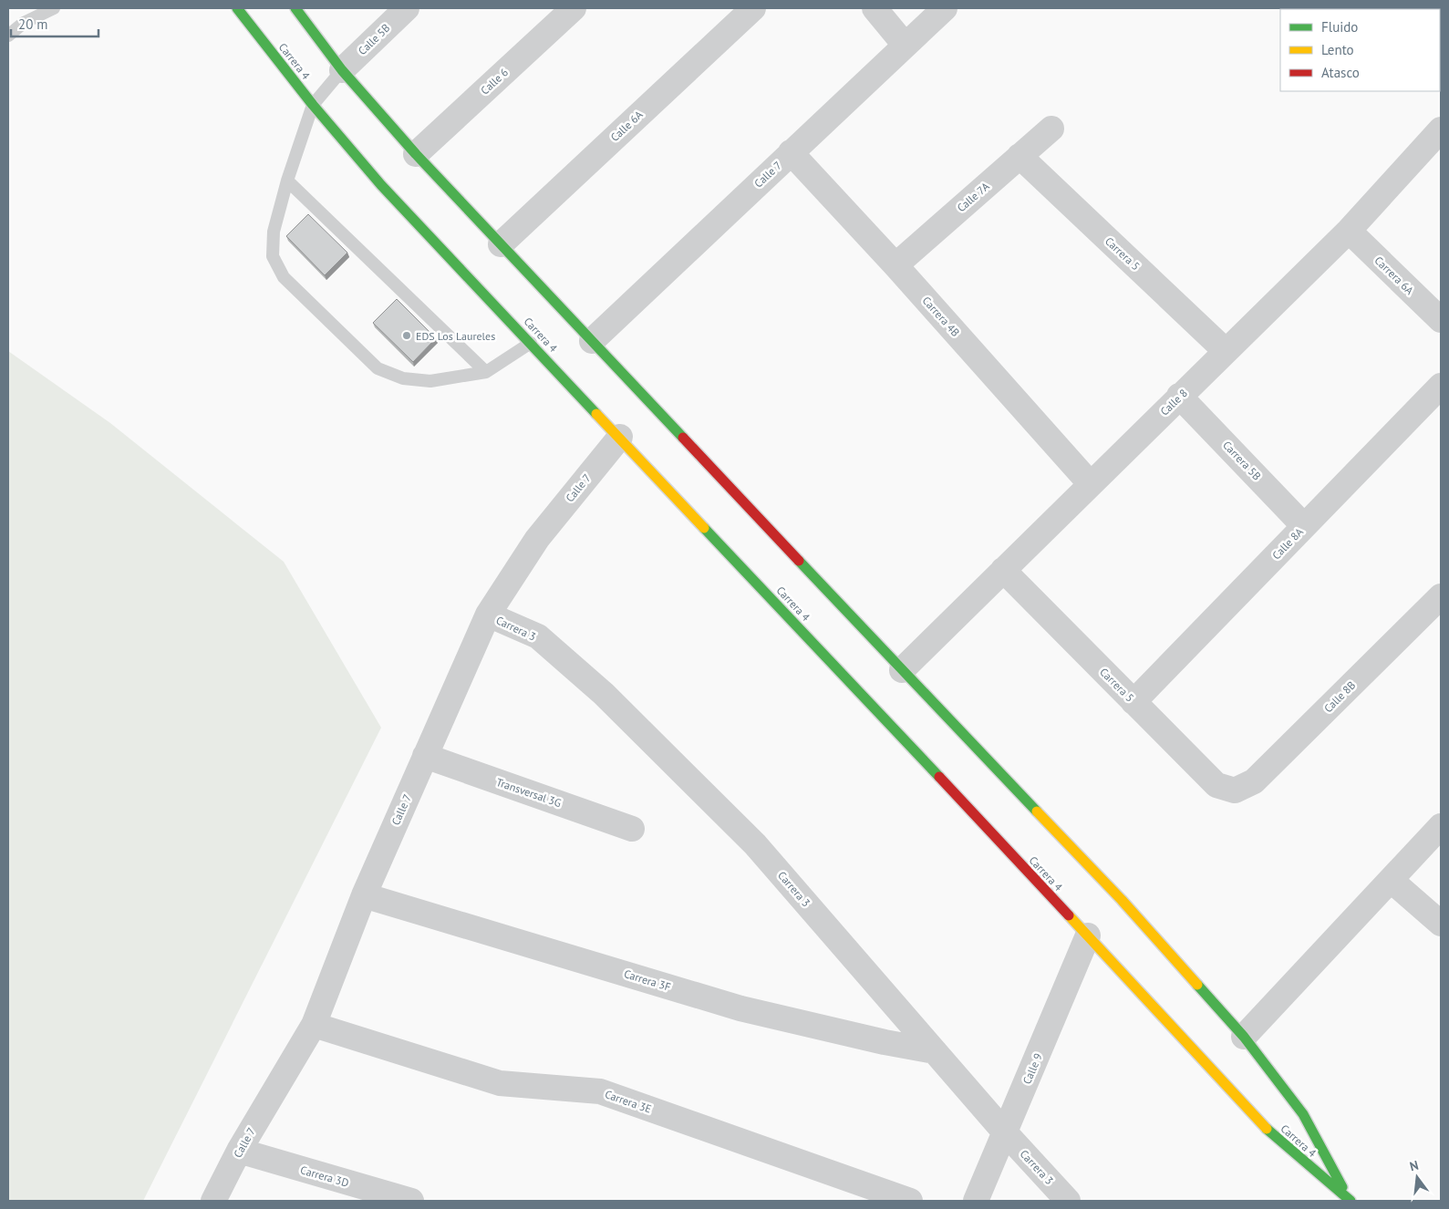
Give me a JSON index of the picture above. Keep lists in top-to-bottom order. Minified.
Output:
{"streets":{"main road":["Carrera 4"],"street":["Calle 5B","Calle 6","Calle 6A","Calle 7","Calle 7A","Carrera 5","Carrera 6A","Carrera 4B","Calle 8","Carrera 5B","Calle 8A","Carrera 3","Calle 8B","Transversal 3G","Carrera 3F","Calle 9","Carrera 3E","Carrera 3D"]},"crossings":[["Calle 5B","Carrera 4"],["Carrera 4","Calle 6"],["Carrera 4","Calle 6A"],["Carrera 4","Calle 7"],["Carrera 4","Calle 8"],["Carrera 4","Calle 9"],["Calle 7","Carrera 4B"],["Calle 7","Carrera 3"],["Calle 7","Transversal 3G"],["Calle 7","Carrera 3F"],["Calle 7","Carrera 3E"],["Calle 7","Carrera 3D"],["Calle 7A","Carrera 5"],["Calle 7A","Carrera 4B"],["Carrera 5","Calle 8"],["Carrera 5","Calle 8A"],["Carrera 5","Calle 8B"],["Carrera 6A","Calle 8"],["Carrera 4B","Calle 8"],["Calle 8","Carrera 5B"],["Carrera 5B","Calle 8A"],["Carrera 3","Carrera 3F"],["Carrera 3","Calle 9"]],"places":["EDS Los Laureles"],"legend":["Fluido","Lento","Atasco"],"scale_bar":"20 m","north":"top"}
